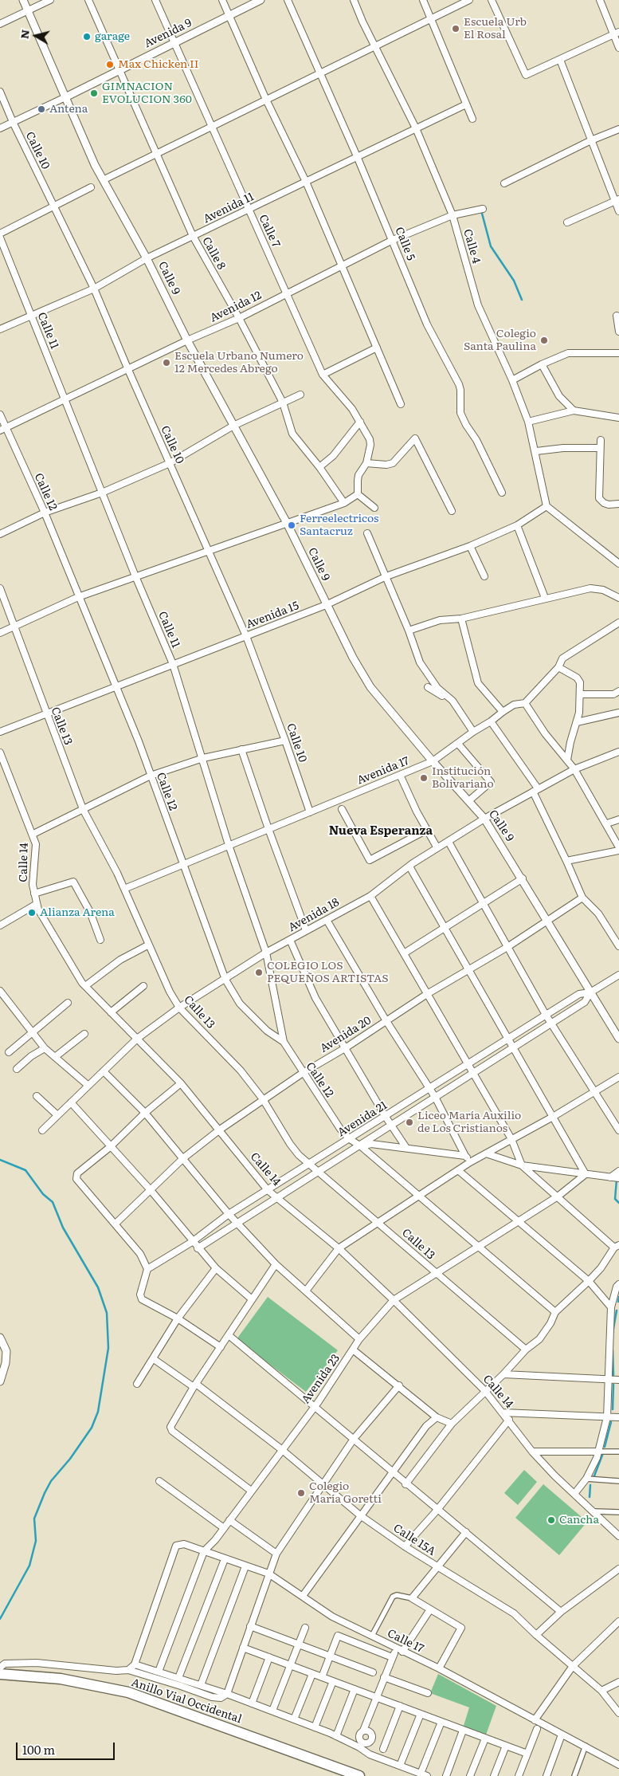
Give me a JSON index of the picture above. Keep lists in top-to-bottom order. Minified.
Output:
{"streets":{"highway":["Anillo Vial Occidental"],"street":["Avenida 9","Calle 10","Avenida 11","Calle 7","Calle 5","Calle 4","Calle 8","Calle 9","Avenida 12","Calle 11","Calle 12","Avenida 15","Calle 13","Avenida 17","Calle 14","Avenida 18","Avenida 20","Avenida 21","Avenida 23","Calle 15A","Calle 17"]},"crossings":[["Avenida 9","Calle 10"],["Avenida 9","Calle 7"],["Avenida 9","Calle 8"],["Avenida 9","Calle 9"],["Calle 10","Avenida 11"],["Calle 10","Avenida 12"],["Calle 10","Avenida 15"],["Calle 10","Avenida 17"],["Avenida 11","Calle 7"],["Avenida 11","Calle 5"],["Avenida 11","Calle 4"],["Avenida 11","Calle 8"],["Avenida 11","Calle 9"],["Avenida 11","Calle 11"],["Calle 7","Avenida 12"],["Calle 5","Avenida 12"],["Calle 4","Avenida 12"],["Calle 4","Avenida 15"],["Calle 8","Avenida 12"],["Calle 9","Avenida 12"],["Calle 9","Avenida 15"],["Calle 9","Avenida 17"],["Calle 9","Avenida 18"],["Calle 9","Avenida 20"],["Calle 9","Avenida 21"],["Avenida 12","Calle 11"],["Avenida 12","Calle 12"],["Calle 11","Calle 12"],["Calle 11","Avenida 15"],["Calle 11","Avenida 17"],["Calle 11","Avenida 18"],["Calle 12","Avenida 15"],["Calle 12","Avenida 17"],["Calle 12","Avenida 18"],["Calle 12","Avenida 20"],["Calle 12","Avenida 21"],["Avenida 15","Calle 13"],["Calle 13","Avenida 17"],["Calle 13","Avenida 18"],["Calle 13","Avenida 20"],["Calle 13","Avenida 21"],["Calle 13","Avenida 23"],["Calle 14","Avenida 18"],["Calle 14","Avenida 20"],["Calle 14","Avenida 21"],["Calle 14","Avenida 23"],["Avenida 23","Calle 15A"],["Avenida 23","Calle 17"]],"districts":["Nueva Esperanza"],"places":["Escuela Urb El Rosal","garage","Max Chicken II","GIMNACION EVOLUCION 360","Antena","Colegio Santa Paulina","Escuela Urbano Numero 12 Mercedes Abrego","Ferreelectricos Santacruz","Institución Bolivariano","Alianza Arena","COLEGIO LOS PEQUEÑOS ARTISTAS","Liceo María Auxilio de Los Cristianos","Colegio María Goretti","Cancha"],"scale_bar":"100 m","north":"left"}
